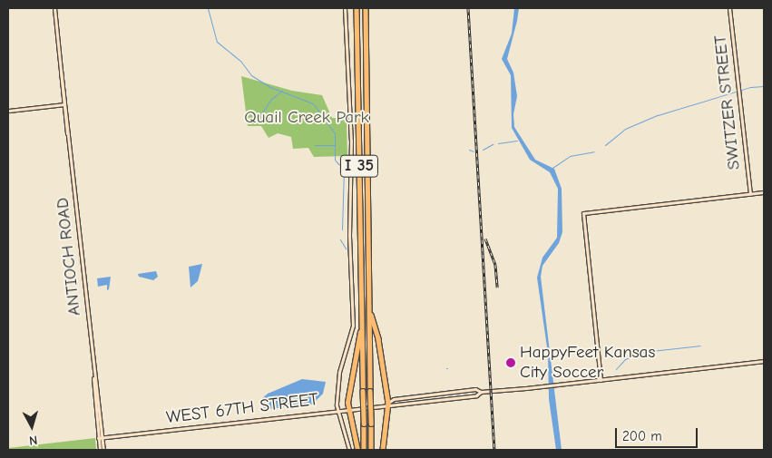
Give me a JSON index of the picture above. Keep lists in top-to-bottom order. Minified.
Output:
{"streets":{"highway":["I 35"],"street":["SWITZER STREET","ANTIOCH ROAD","WEST 67TH STREET"]},"crossings":[["ANTIOCH ROAD","WEST 67TH STREET"]],"parks":["Quail Creek Park"],"places":["HappyFeet Kansas City Soccer"],"scale_bar":"200 m","north":"bottom"}
